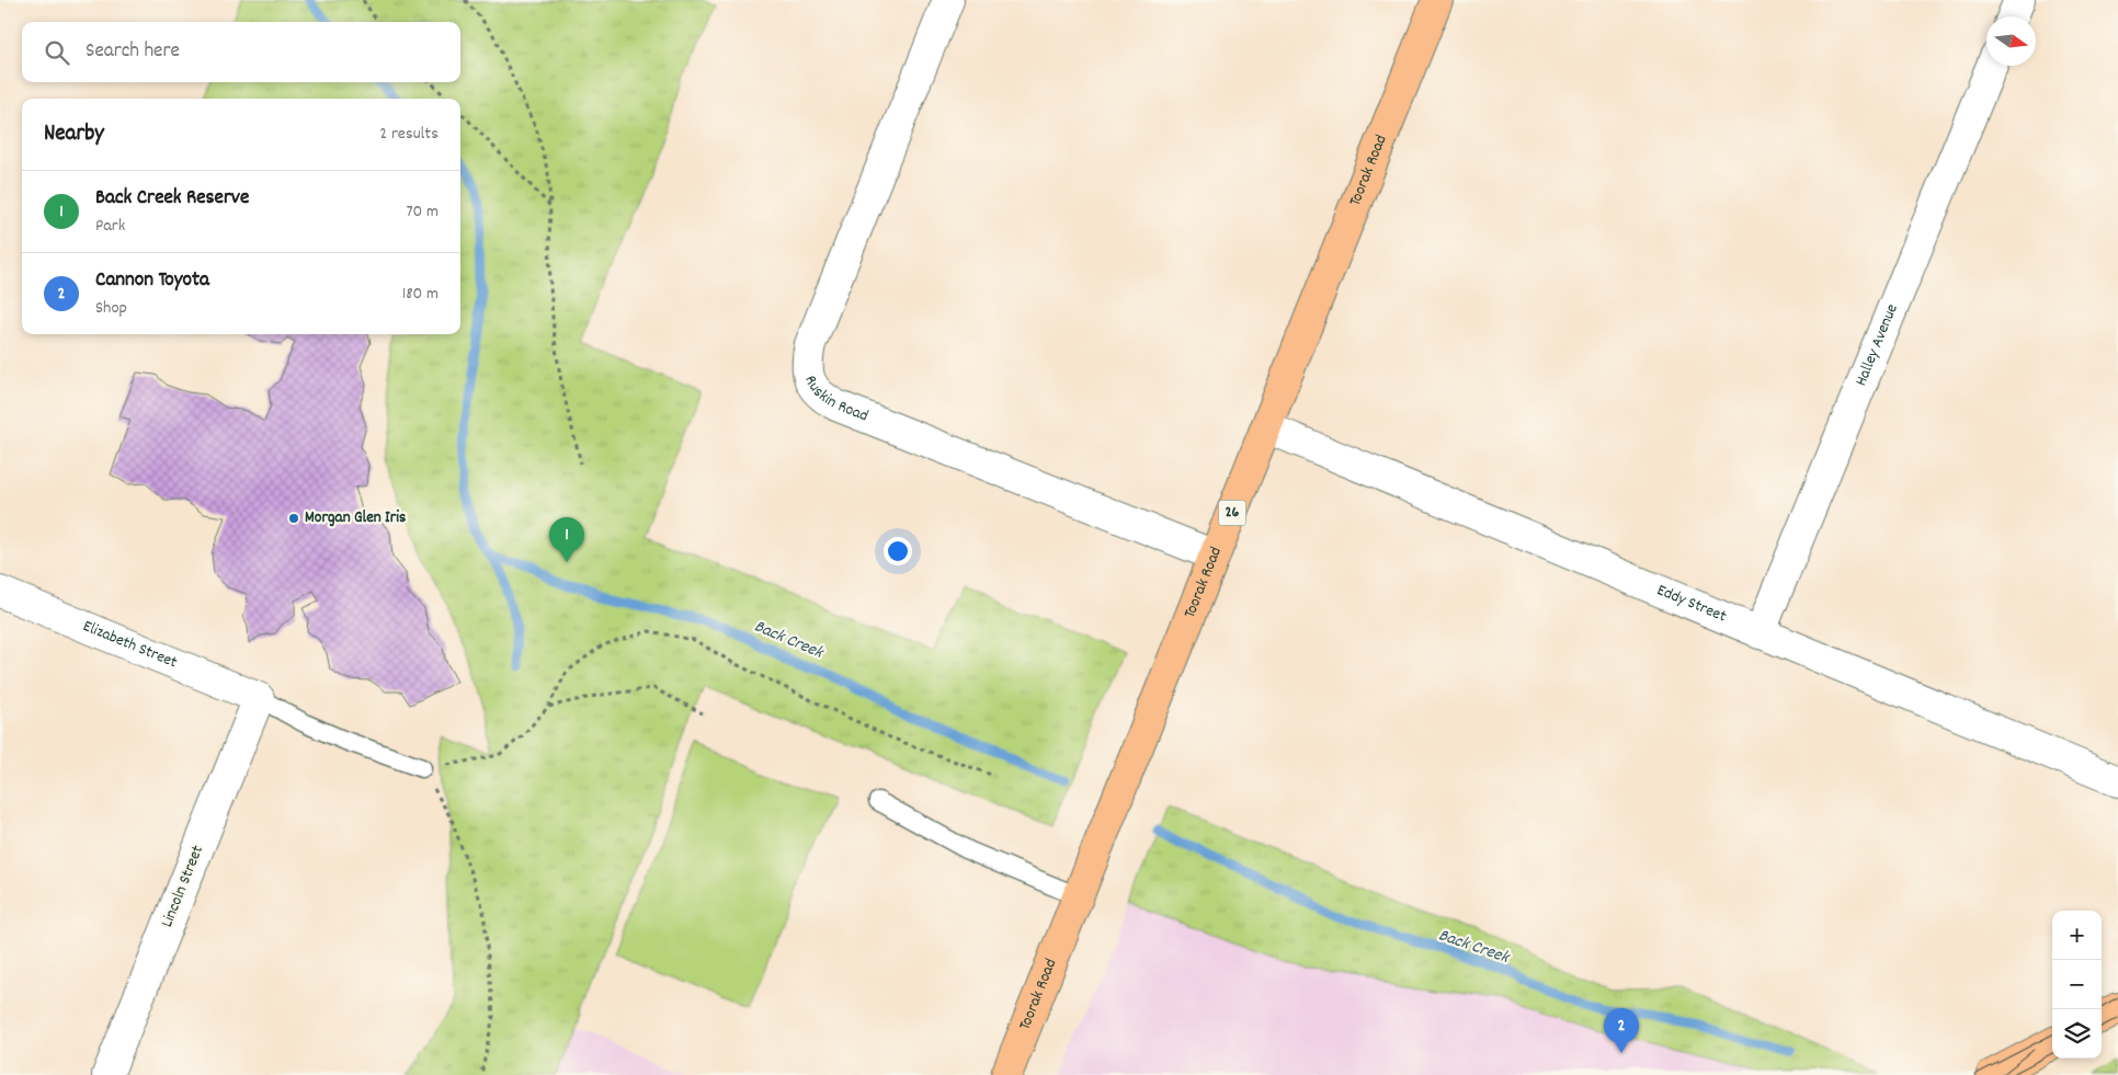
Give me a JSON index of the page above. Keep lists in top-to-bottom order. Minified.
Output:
{"streets":{"main road":["Toorak Road","26"],"street":["Halley Avenue","Ruskin Road","Eddy Street","Elizabeth Street","Lincoln Street"]},"crossings":[["Toorak Road","Ruskin Road"],["Toorak Road","Eddy Street"],["Halley Avenue","Eddy Street"],["Elizabeth Street","Lincoln Street"]],"water":["Back Creek"],"places":["Morgan Glen Iris"],"north":"right","page":{"search":"Search here","heading":["Nearby","2 results"],"list":[{"mark":"1","name":"Back Creek Reserve","note":"Park","value":"70 m"},{"mark":"2","name":"Cannon Toyota","note":"Shop","value":"180 m"}],"pins":["1","2"],"map_buttons":["+","−"]}}
